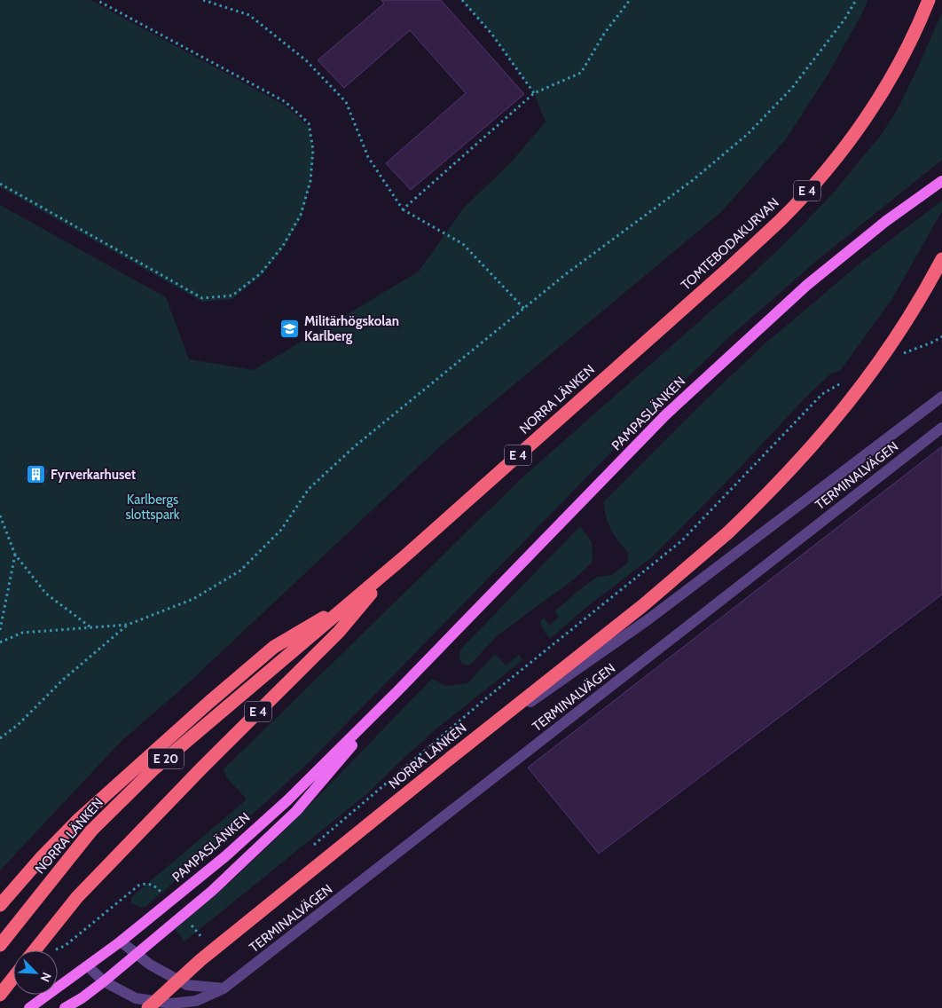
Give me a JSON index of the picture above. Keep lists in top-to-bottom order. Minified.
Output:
{"streets":{"highway":["E 4","TOMTEBODAKURVAN","NORRA LÄNKEN","E 20"],"main road":["PAMPASLÄNKEN"],"street":["TERMINALVÄGEN"]},"crossings":[["TOMTEBODAKURVAN","NORRA LÄNKEN"],["PAMPASLÄNKEN","TERMINALVÄGEN"]],"parks":["Karlbergs slottspark"],"places":{"school or university":["Militärhögskolan Karlberg"],"building":["Fyrverkarhuset"]},"north":"bottom right"}
